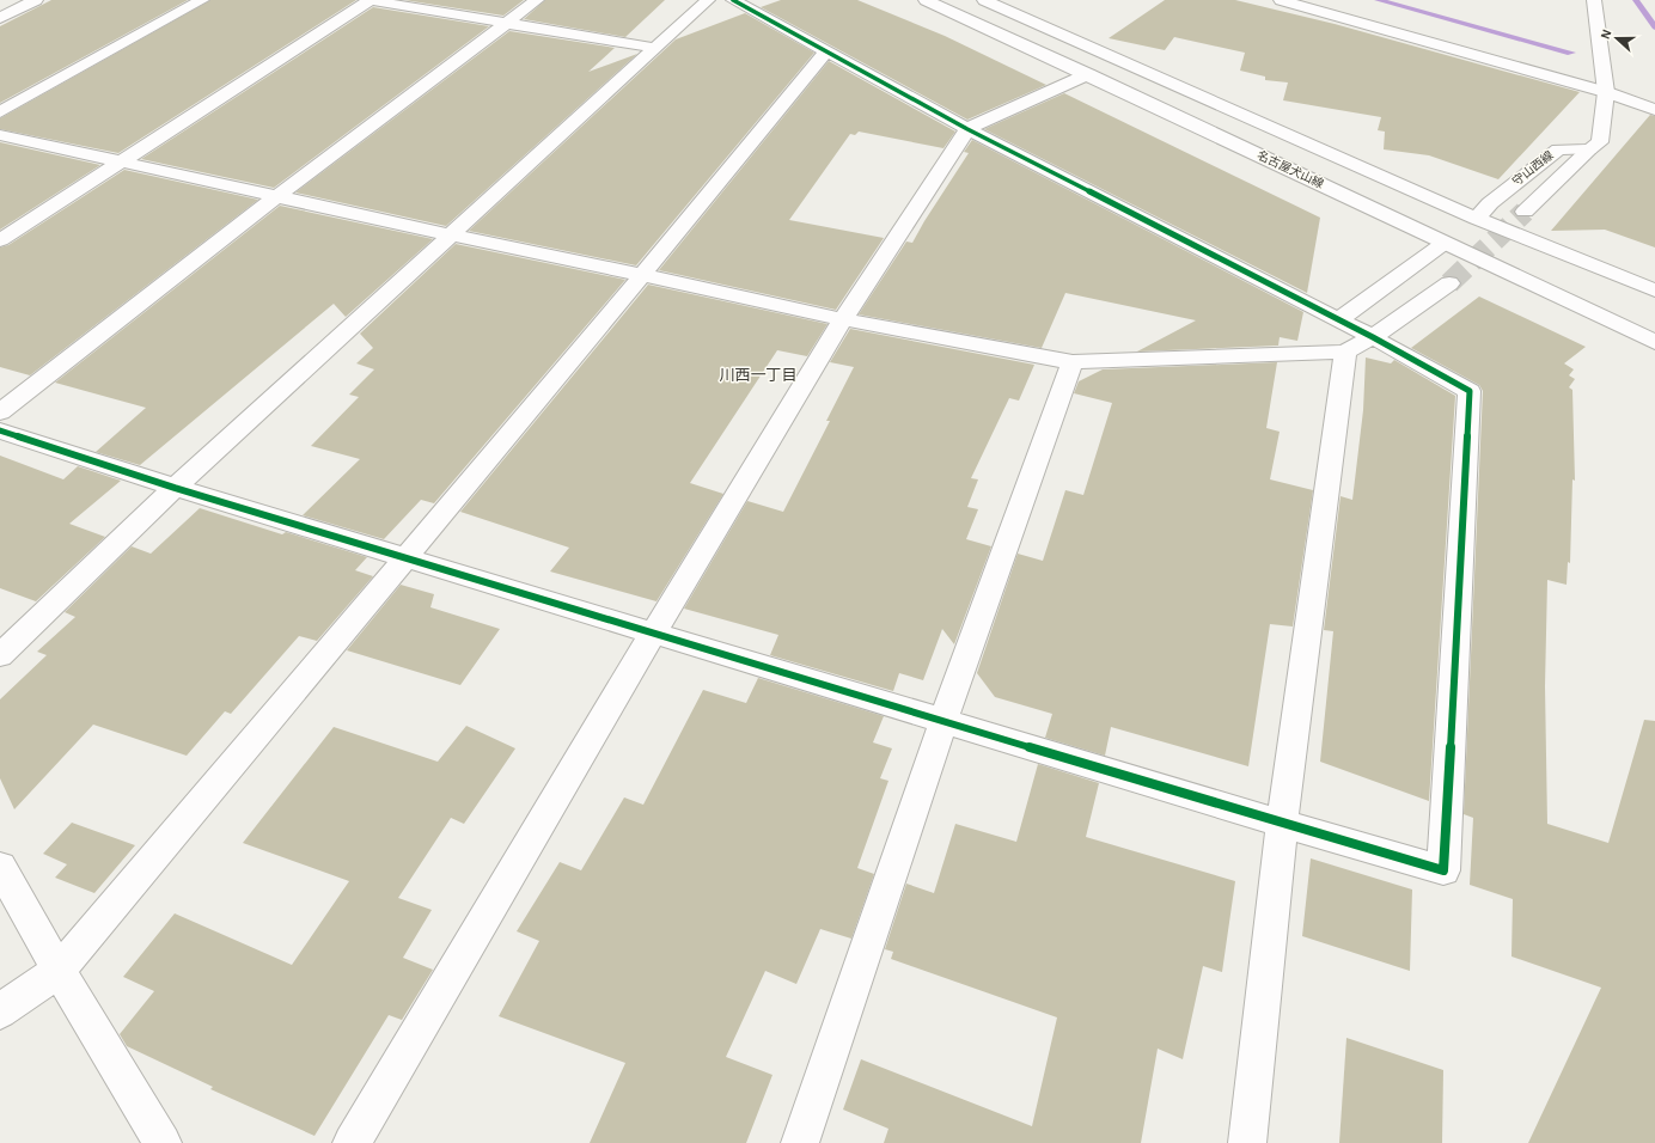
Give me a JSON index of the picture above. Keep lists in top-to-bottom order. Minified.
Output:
{"streets":{"street":["守山西線","名古屋犬山線"]},"districts":["川西一丁目"],"north":"left"}
